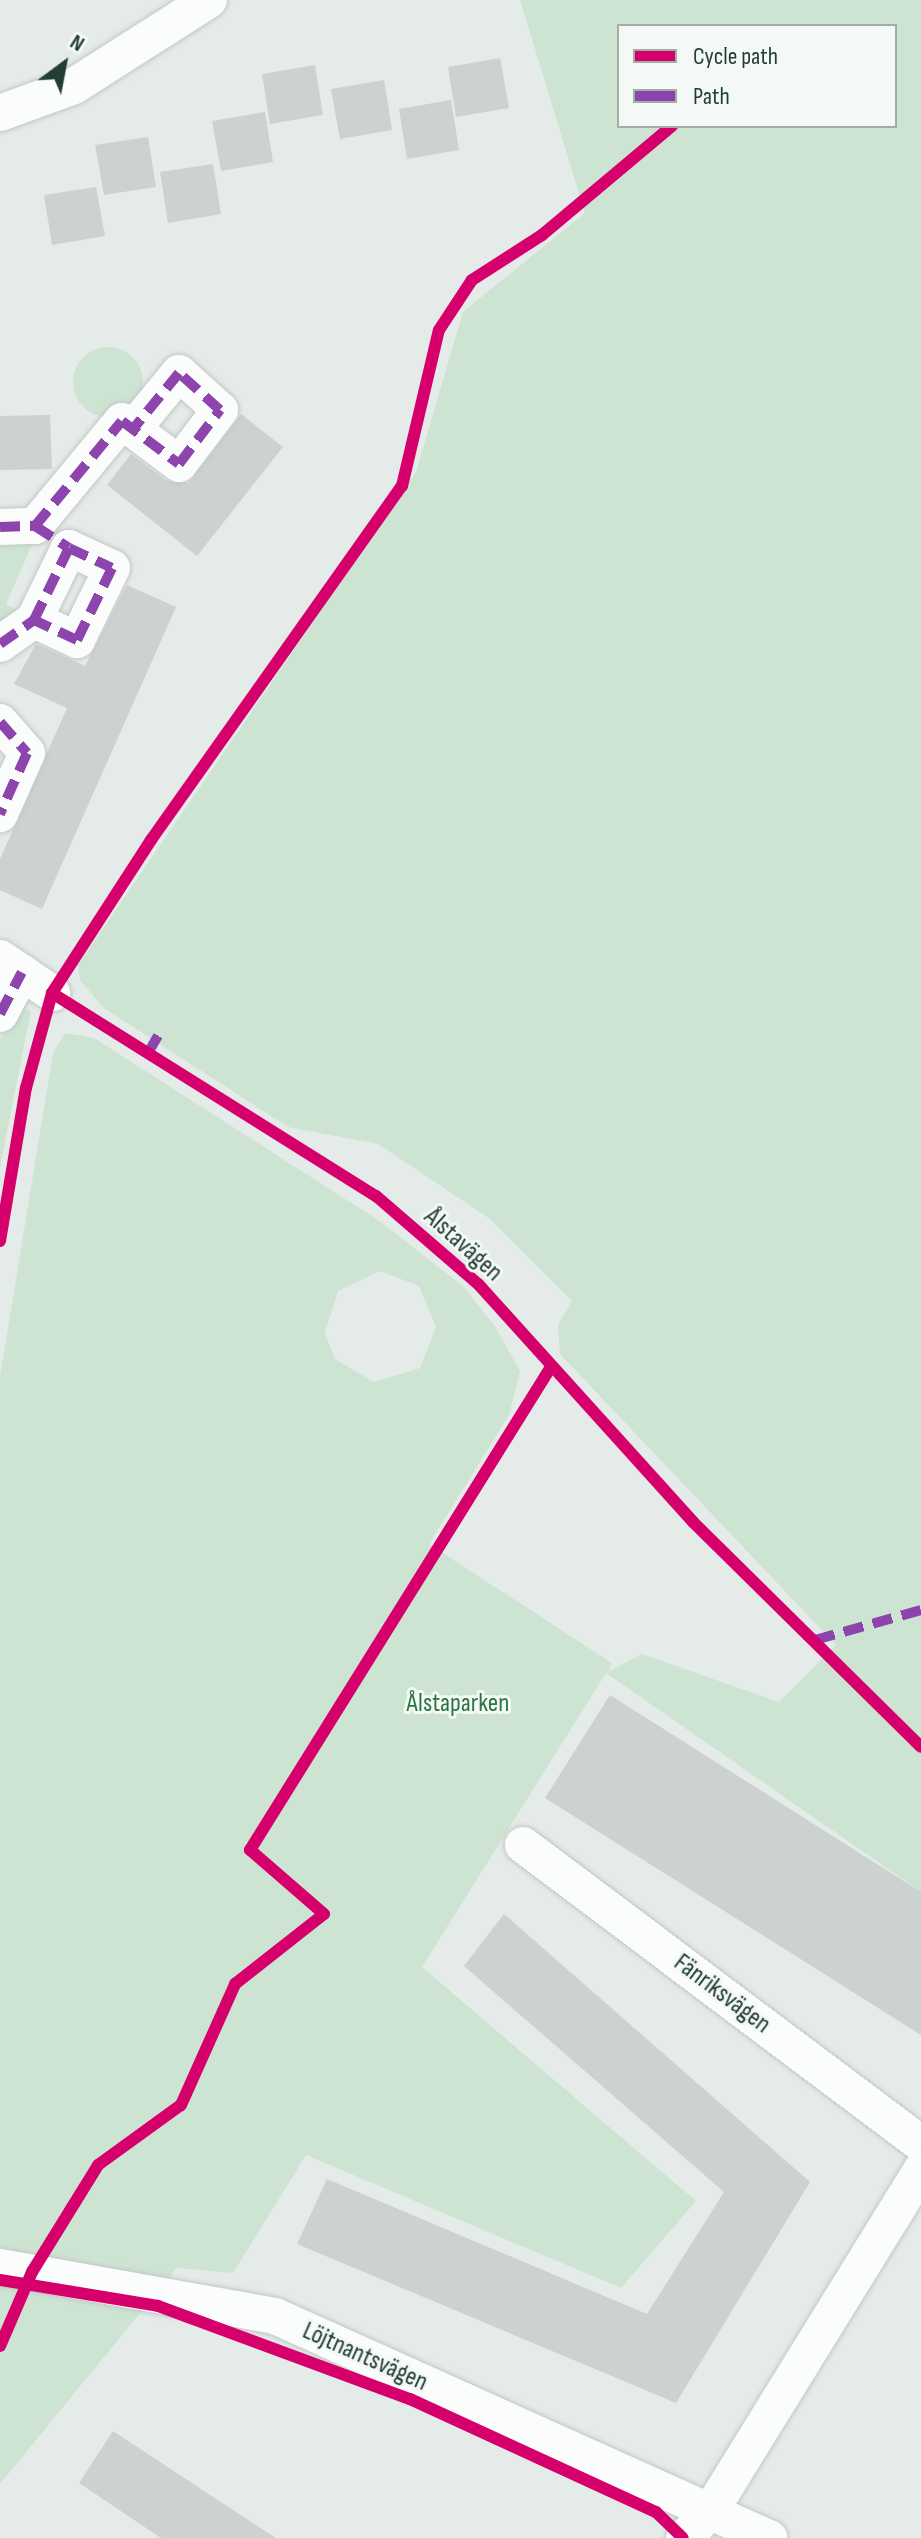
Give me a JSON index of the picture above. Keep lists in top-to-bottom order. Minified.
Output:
{"streets":{"street":["Fänriksvägen","Löjtnantsvägen"],"cycle path":["Ålstavägen"]},"parks":["Ålstaparken"],"legend":["Cycle path","Path"],"north":"top right"}
